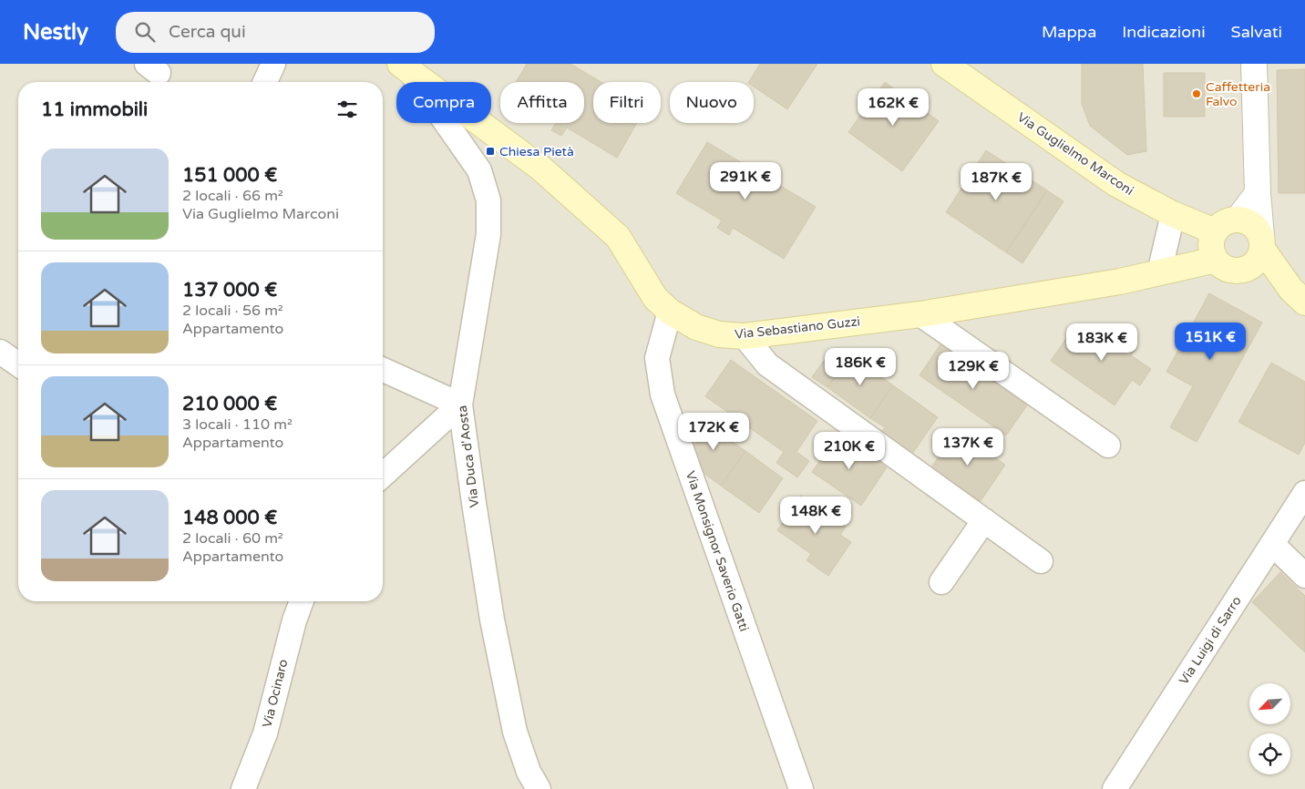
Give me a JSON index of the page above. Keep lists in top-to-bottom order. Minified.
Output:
{"streets":{"main road":["Via Guglielmo Marconi","Via Sebastiano Guzzi"],"street":["Via Duca d'Aosta","Via Monsignor Saverio Gatti","Via Luigi di Sarro","Via Ocinaro"]},"crossings":[["Via Guglielmo Marconi","Via Sebastiano Guzzi"],["Via Sebastiano Guzzi","Via Duca d'Aosta"],["Via Sebastiano Guzzi","Via Monsignor Saverio Gatti"]],"places":{"other":["Caffetteria Falvo"],"transit":["Chiesa Pietà"]},"north":"bottom left","page":{"header":"Nestly","search":"Cerca qui","nav":["Mappa","Indicazioni","Salvati"],"chip":["Compra","Affitta","Filtri","Nuovo"],"heading":"11 immobili","price":["162K €","291K €","187K €","151K €","183K €","186K €","129K €","172K €","137K €","210K €","148K €"],"list":[{"name":"151 000 €","note":"2 locali · 66 m² · Via Guglielmo Marconi"},{"name":"137 000 €","note":"2 locali · 56 m² · Appartamento"},{"name":"210 000 €","note":"3 locali · 110 m² · Appartamento"},{"name":"148 000 €","note":"2 locali · 60 m² · Appartamento"}]}}
